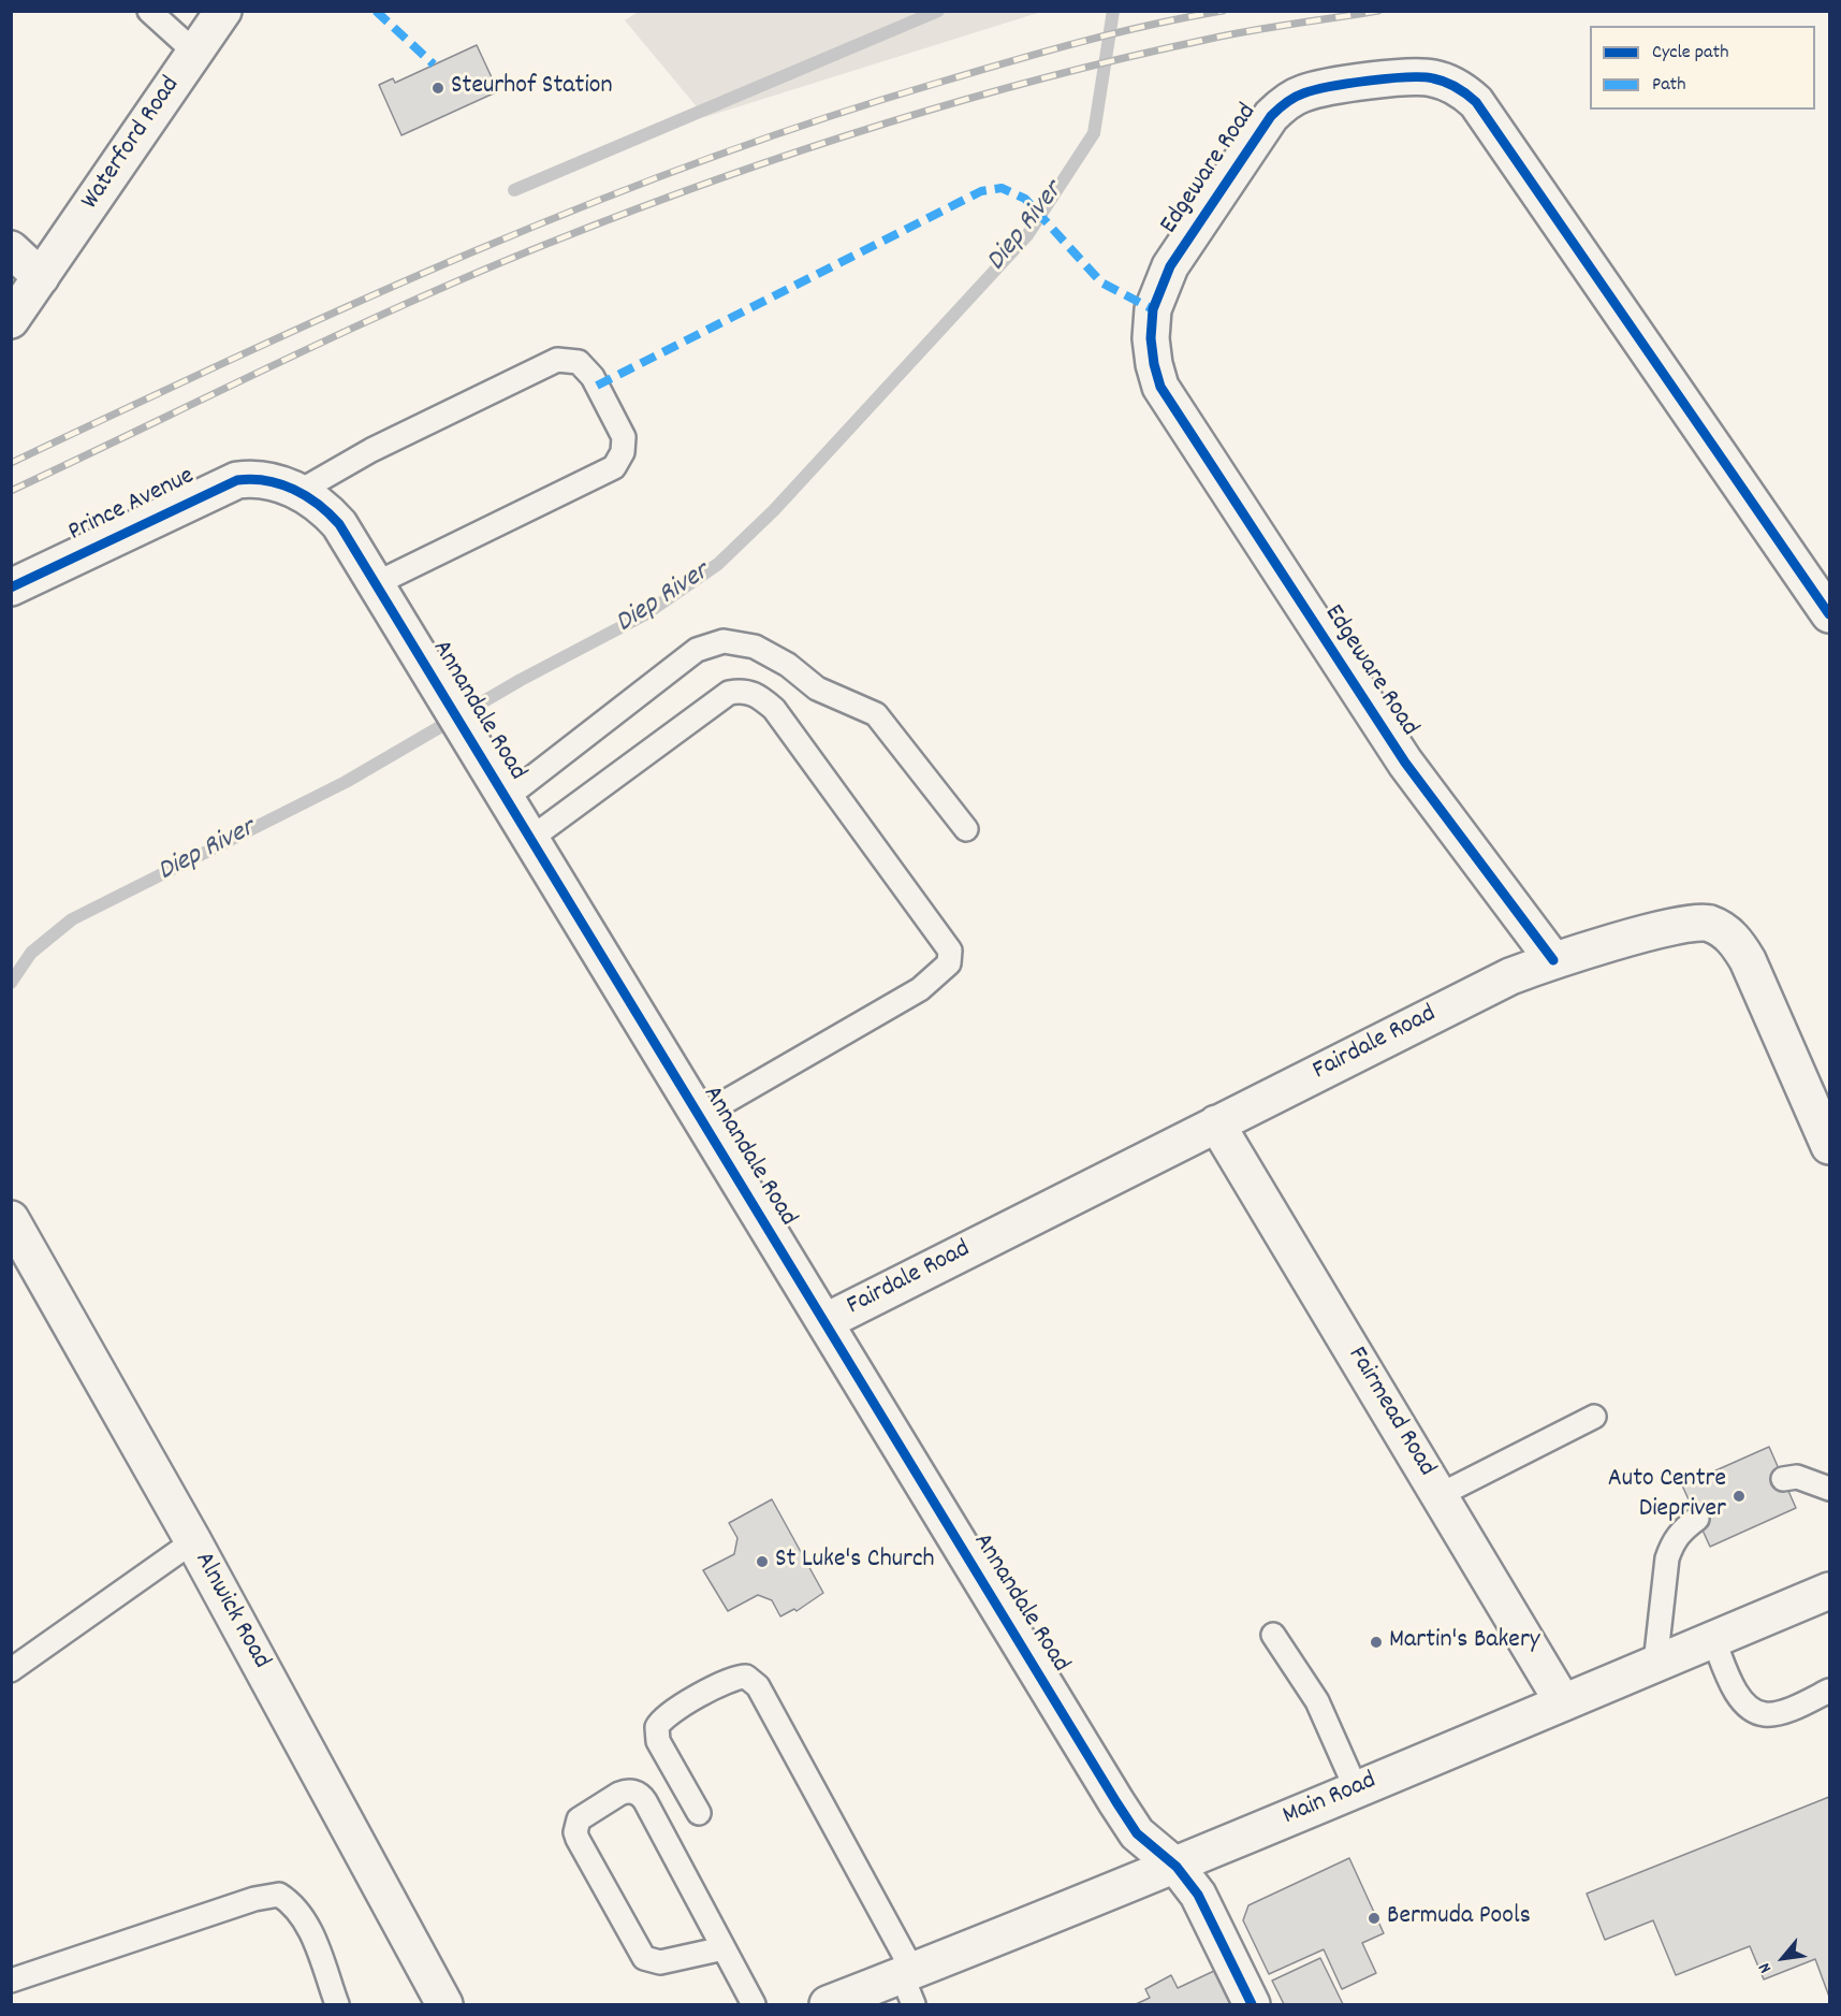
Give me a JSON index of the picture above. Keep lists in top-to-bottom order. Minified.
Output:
{"streets":{"street":["Waterford Road","Edgeware Road","Prince Avenue","Annandale Road","Fairdale Road","Fairmead Road","Alnwick Road","Main Road"]},"crossings":[["Edgeware Road","Fairdale Road"],["Prince Avenue","Annandale Road"],["Annandale Road","Fairdale Road"],["Annandale Road","Main Road"],["Fairdale Road","Fairmead Road"],["Fairmead Road","Main Road"]],"water":["Diep River"],"places":["Steurhof Station","Auto Centre Diepriver","St Luke's Church","Martin's Bakery","Bermuda Pools"],"legend":["Cycle path","Path"],"north":"bottom left"}
